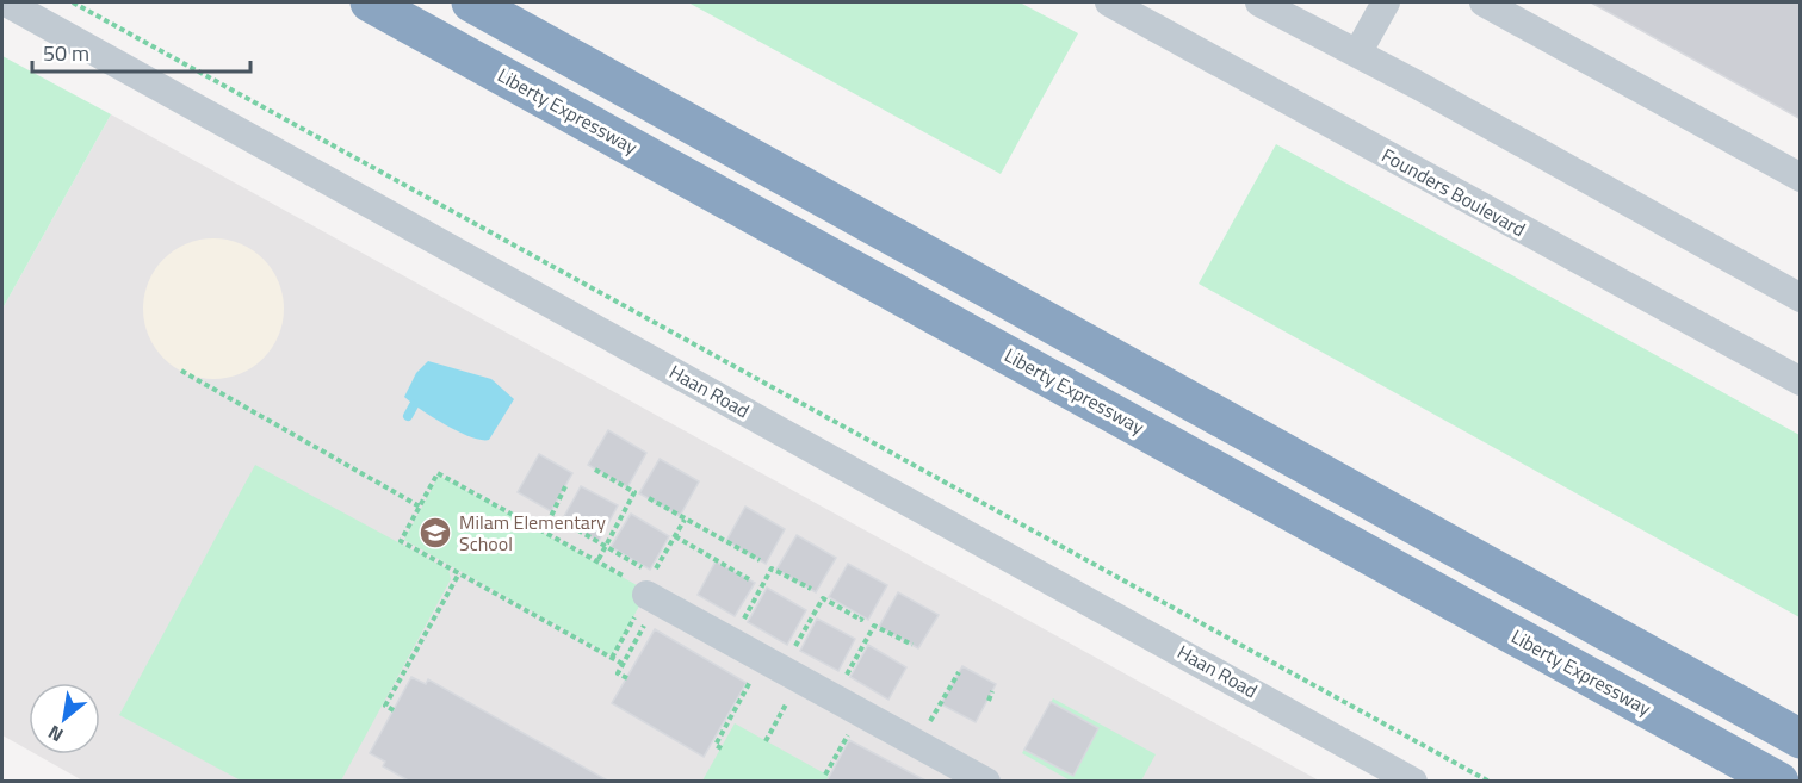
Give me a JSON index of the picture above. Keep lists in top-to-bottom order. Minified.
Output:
{"streets":{"highway":["Liberty Expressway"],"street":["Founders Boulevard","Haan Road"]},"places":{"school or university":["Milam Elementary School"]},"scale_bar":"50 m","north":"bottom left"}
